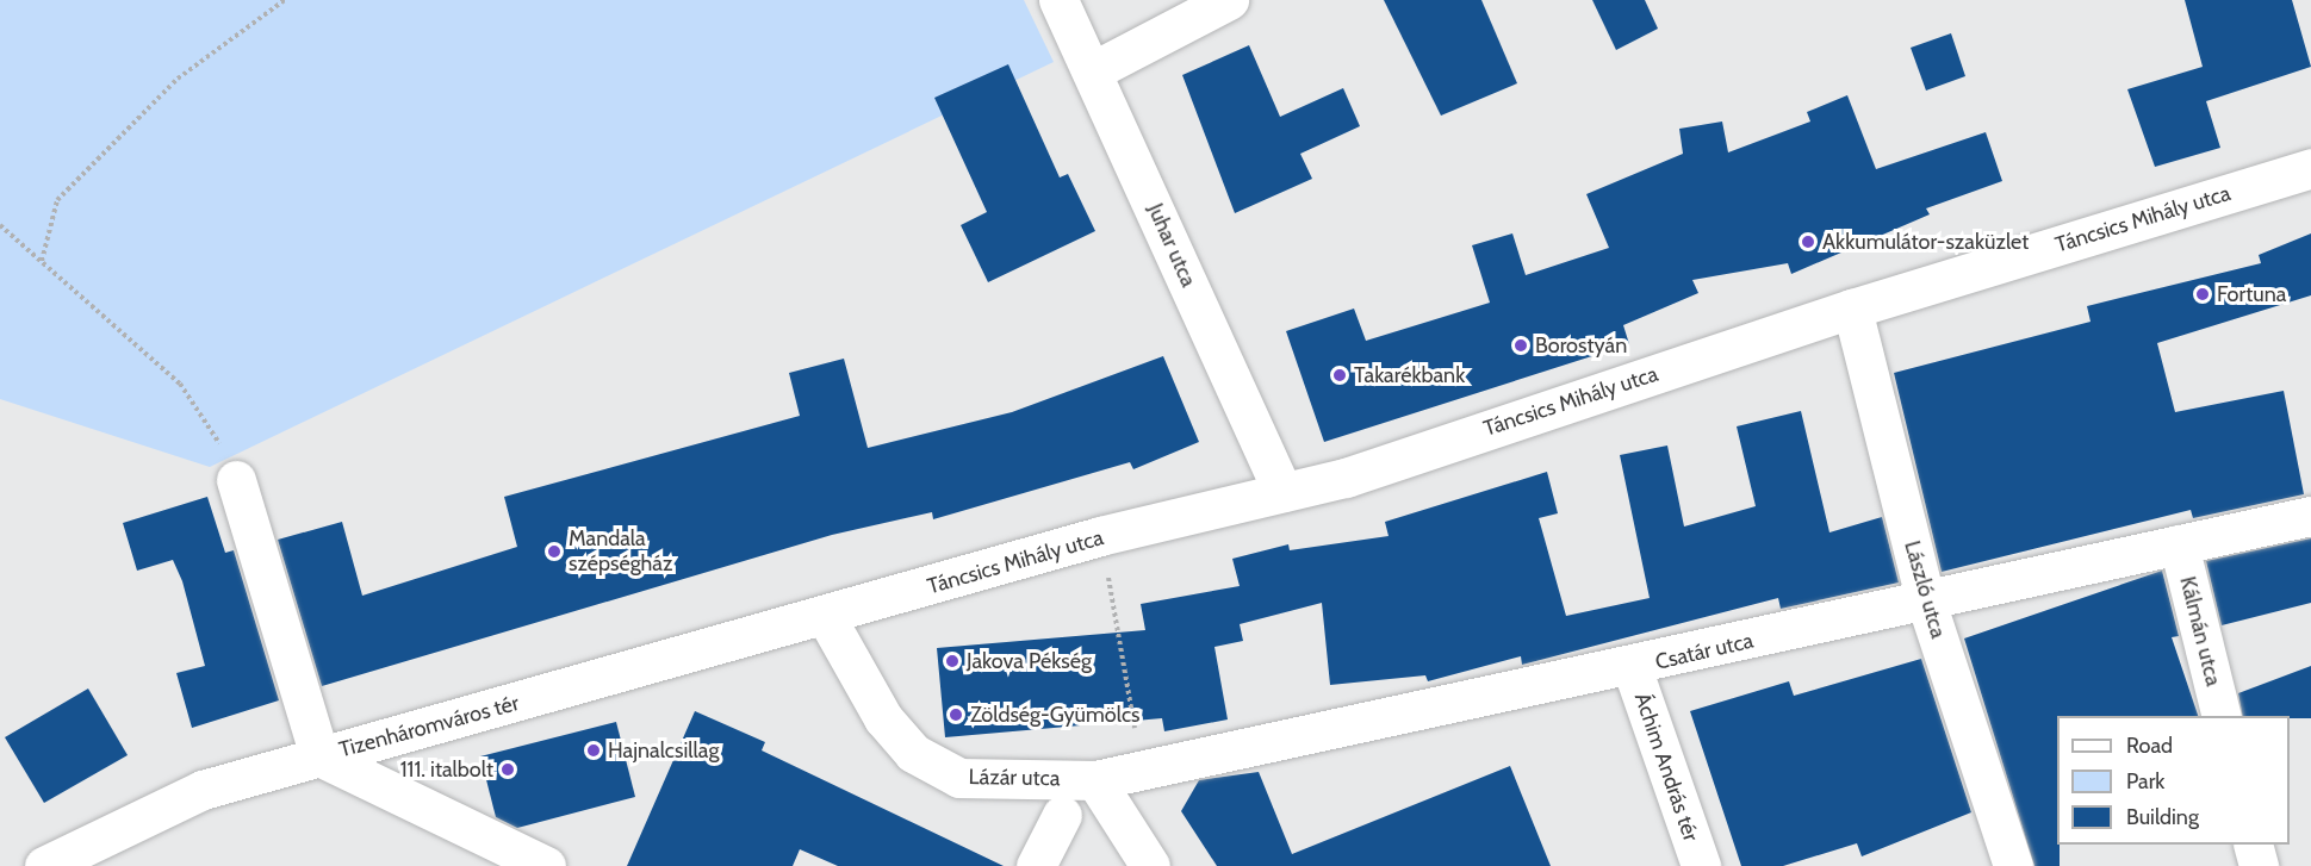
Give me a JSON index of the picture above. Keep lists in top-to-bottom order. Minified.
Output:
{"streets":{"street":["Táncsics Mihály utca","Juhar utca","László utca","Kálmán utca","Csatár utca","Tizenháromváros tér","Áchim András tér","Lázár utca"]},"crossings":[["Táncsics Mihály utca","Juhar utca"],["Táncsics Mihály utca","László utca"],["Táncsics Mihály utca","Tizenháromváros tér"],["Táncsics Mihály utca","Lázár utca"],["László utca","Csatár utca"],["Kálmán utca","Csatár utca"],["Csatár utca","Áchim András tér"],["Csatár utca","Lázár utca"],["Tizenháromváros tér","Lázár utca"]],"places":["Akkumulátor-szaküzlet","Fortuna","Borostyán","Takarékbank","Mandala szépségház","Jakova Pékség","Zöldség-Gyümölcs","Hajnalcsillag","111. italbolt"],"legend":["Road","Park","Building"]}
